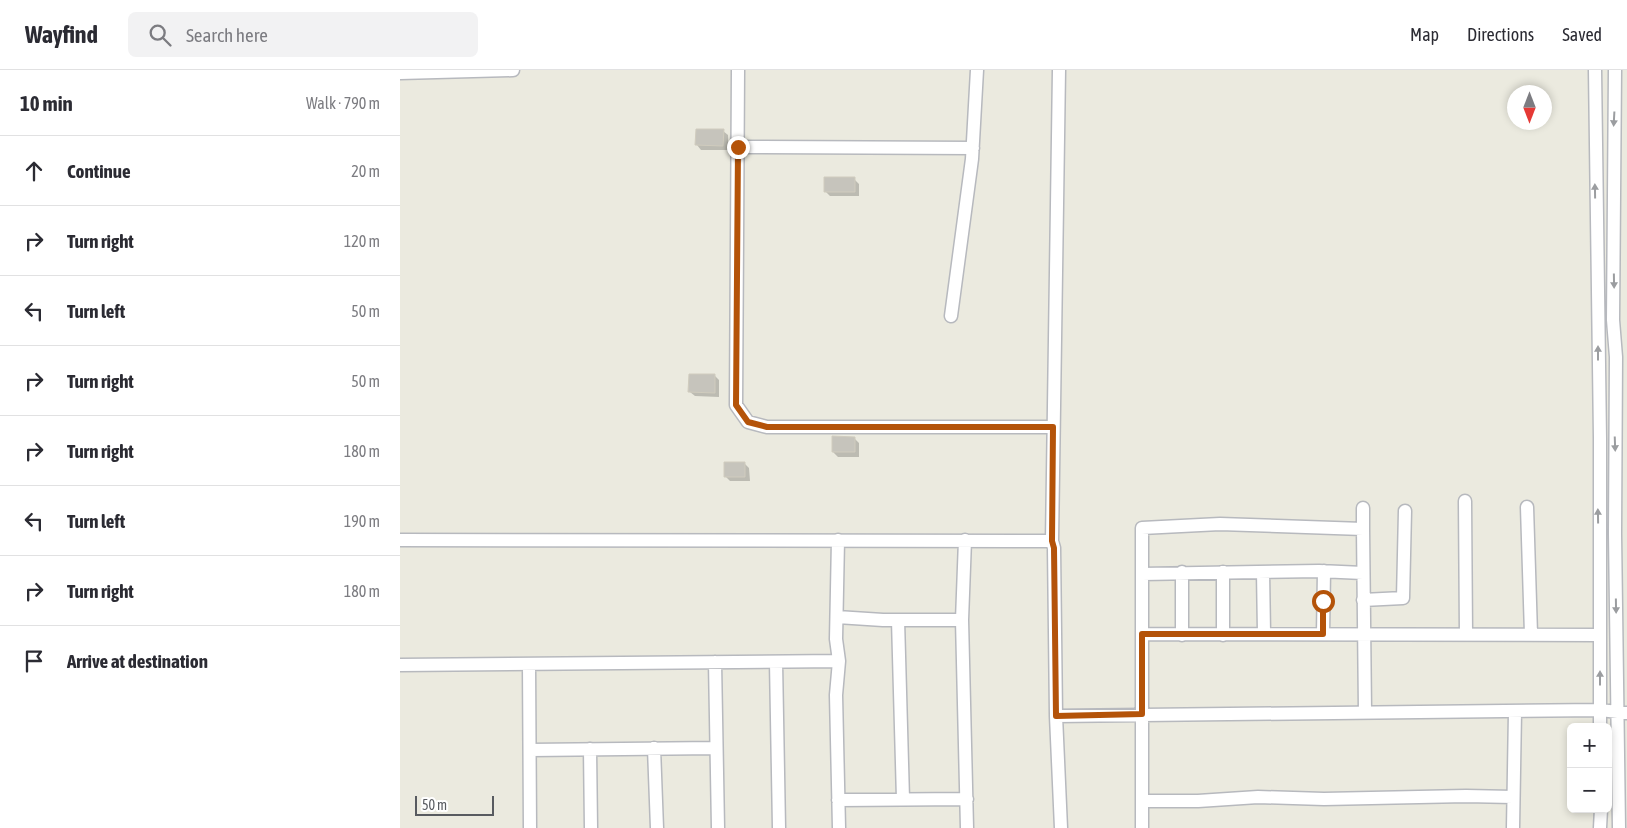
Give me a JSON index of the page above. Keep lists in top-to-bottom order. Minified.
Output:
{"scale_bar":"50 m","north":"bottom","page":{"header":"Wayfind","search":"Search here","nav":["Map","Directions","Saved"],"heading":["10 min","Walk · 790 m"],"list":[["Continue","20 m"],["Turn right","120 m"],["Turn left","50 m"],["Turn right","50 m"],["Turn right","180 m"],["Turn left","190 m"],["Turn right","180 m"],"Arrive at destination"],"map_buttons":["+","−"],"scale":"50 m"}}
